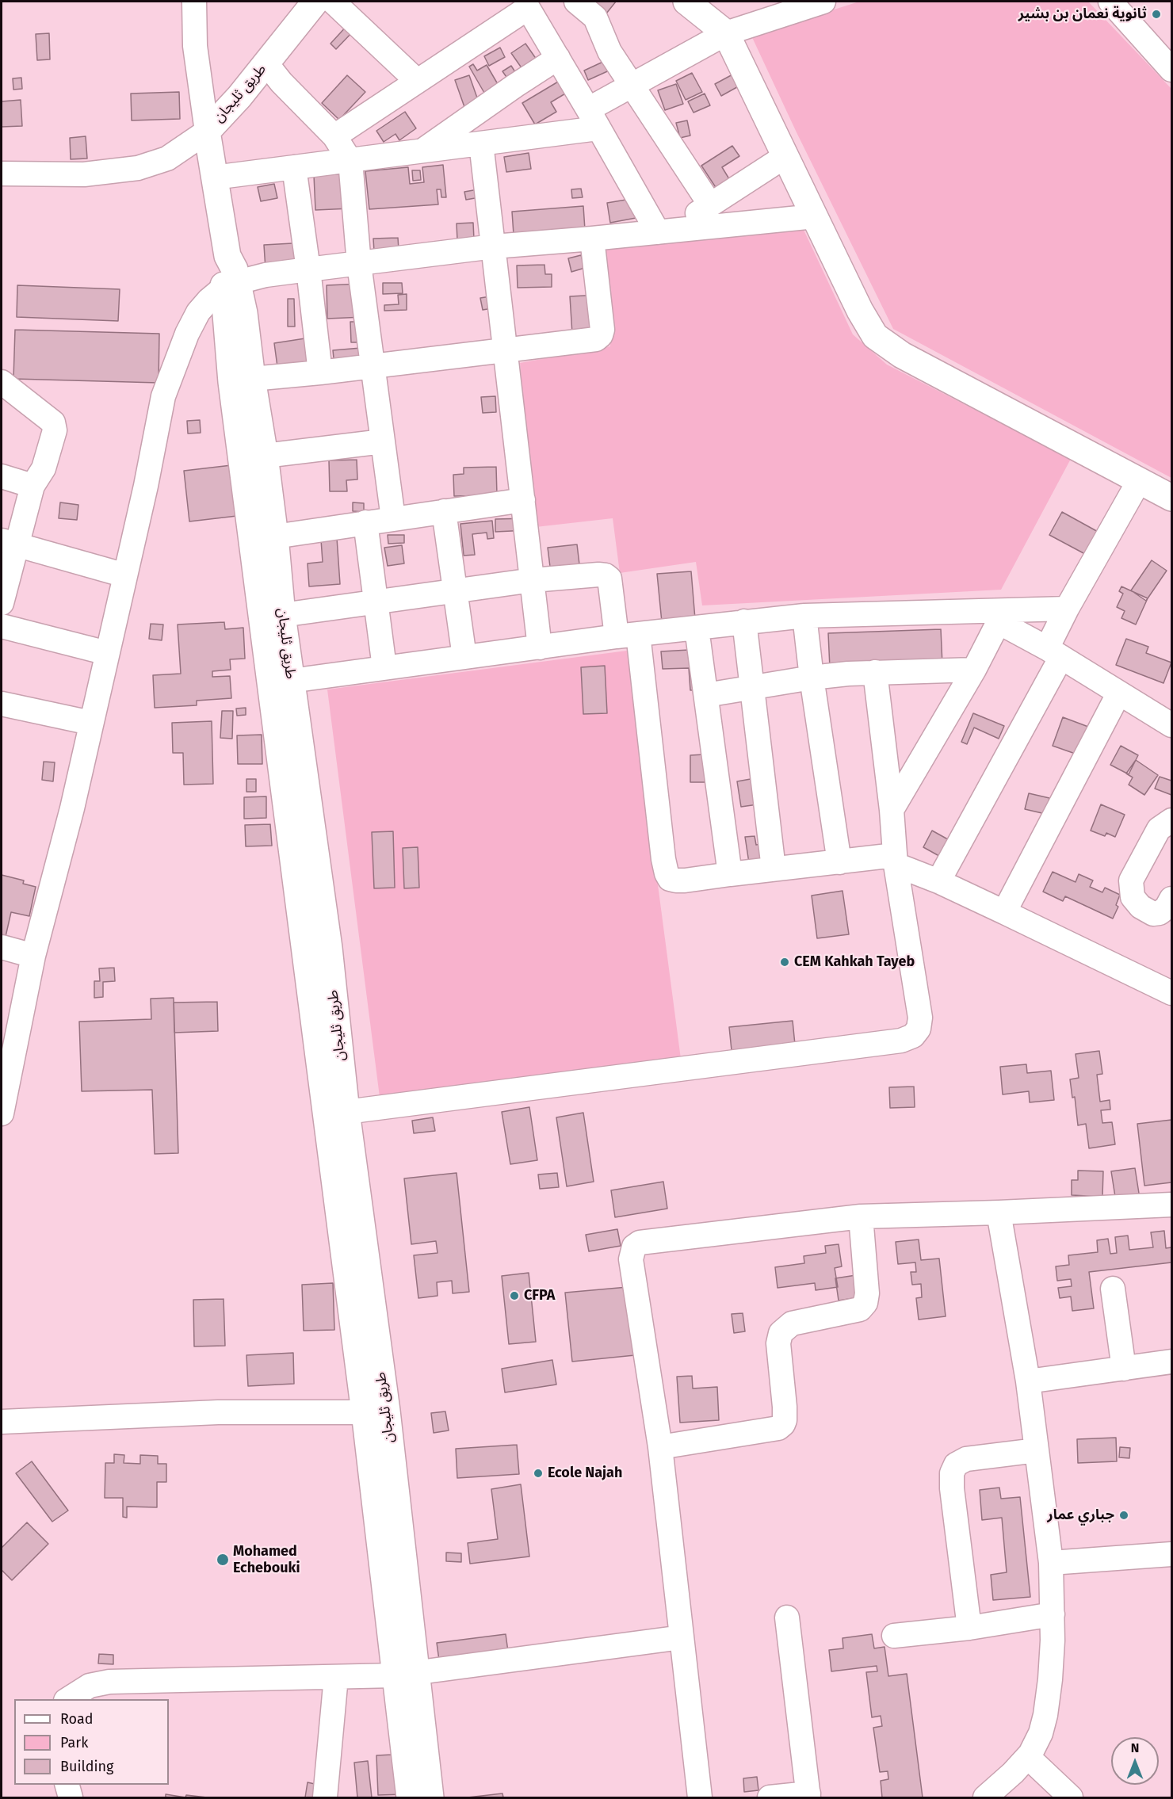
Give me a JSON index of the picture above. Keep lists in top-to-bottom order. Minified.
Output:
{"streets":{"main road":["طريق ثليجان"]},"places":["ثانوية نعمان بن بشير","CEM Kahkah Tayeb","CFPA","Ecole Najah","جباري عمار","Mohamed Echebouki"],"legend":["Road","Park","Building"],"north":"top"}
